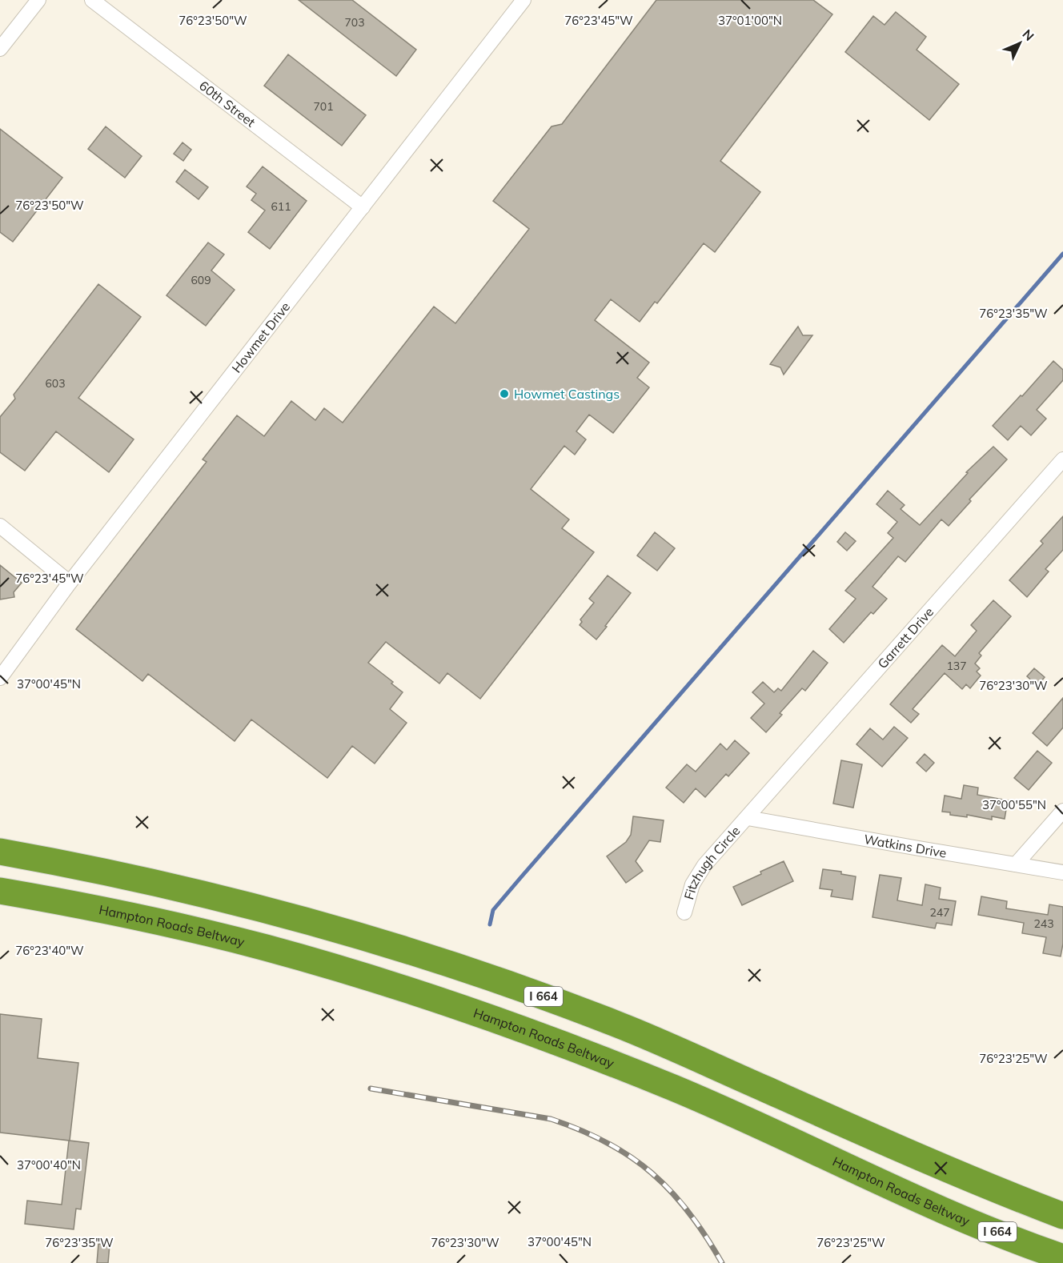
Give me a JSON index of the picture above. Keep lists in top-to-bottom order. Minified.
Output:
{"streets":{"highway":["Hampton Roads Beltway","I 664"],"street":["60th Street","Howmet Drive","Garrett Drive","Watkins Drive","Fitzhugh Circle"]},"crossings":[["60th Street","Howmet Drive"],["Garrett Drive","Watkins Drive"],["Garrett Drive","Fitzhugh Circle"],["Watkins Drive","Fitzhugh Circle"]],"places":["Howmet Castings"],"house_numbers":["703","701","611","609","603","137","247","243"],"north":"top right","coordinates":["76°23'50\"W","76°23'45\"W","37°01'00\"N","76°23'35\"W","37°00'45\"N","76°23'30\"W","37°00'55\"N","76°23'40\"W","76°23'25\"W","37°00'40\"N"]}
